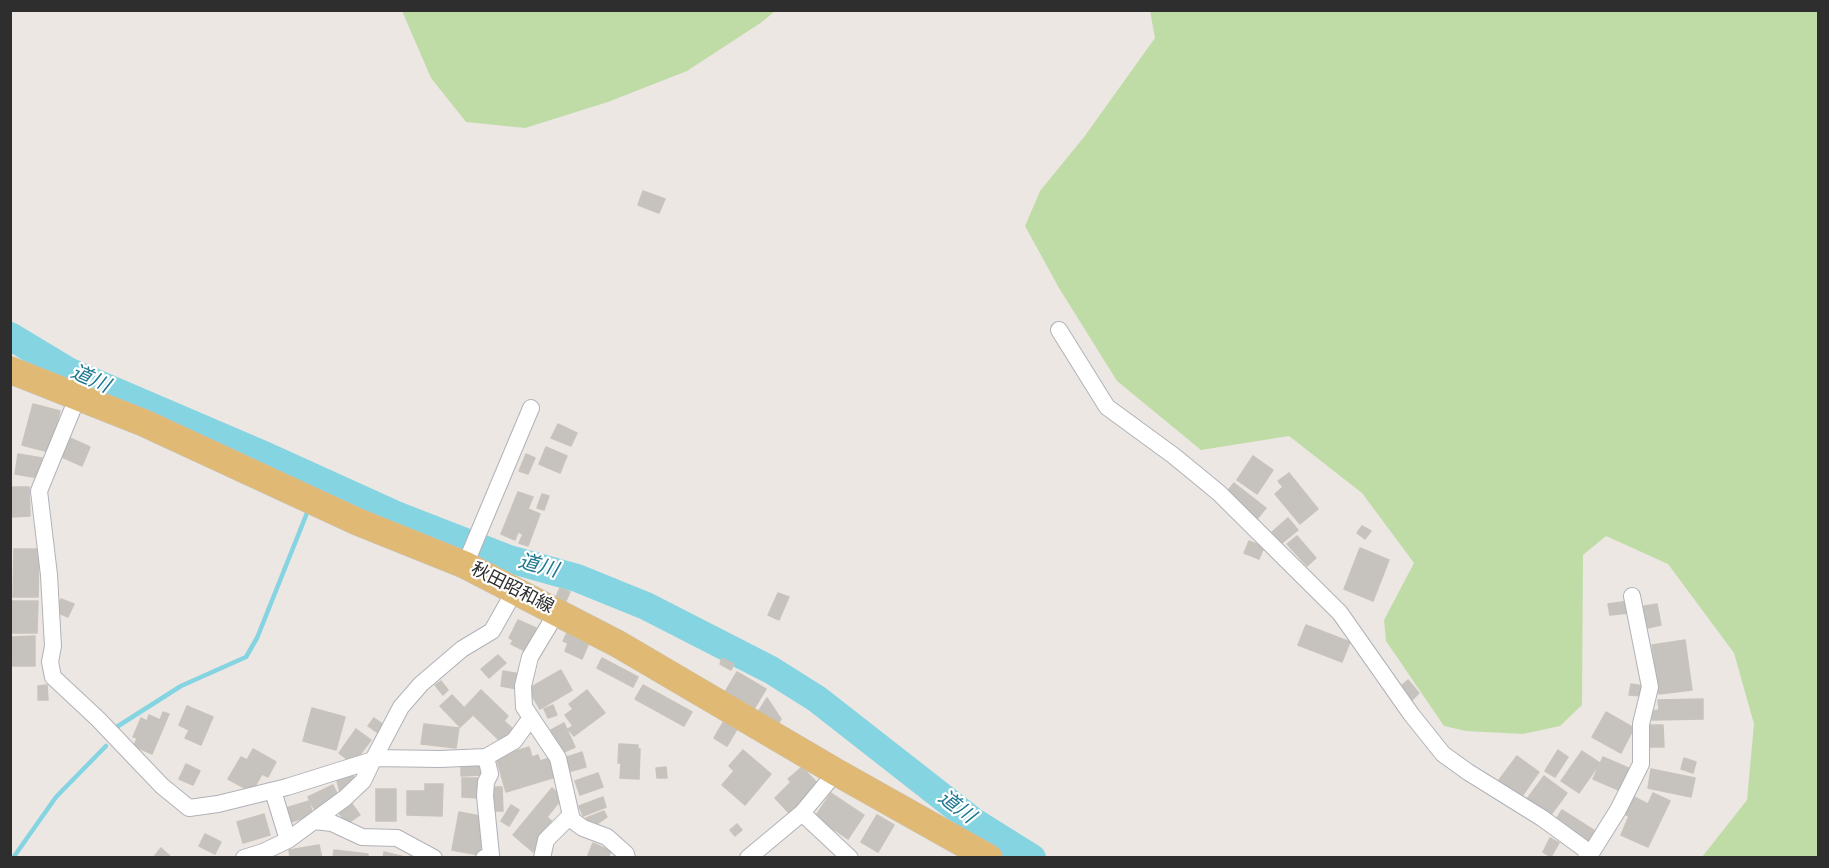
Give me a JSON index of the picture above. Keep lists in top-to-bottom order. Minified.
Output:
{"streets":{"main road":["秋田昭和線"]},"water":["道川"]}
